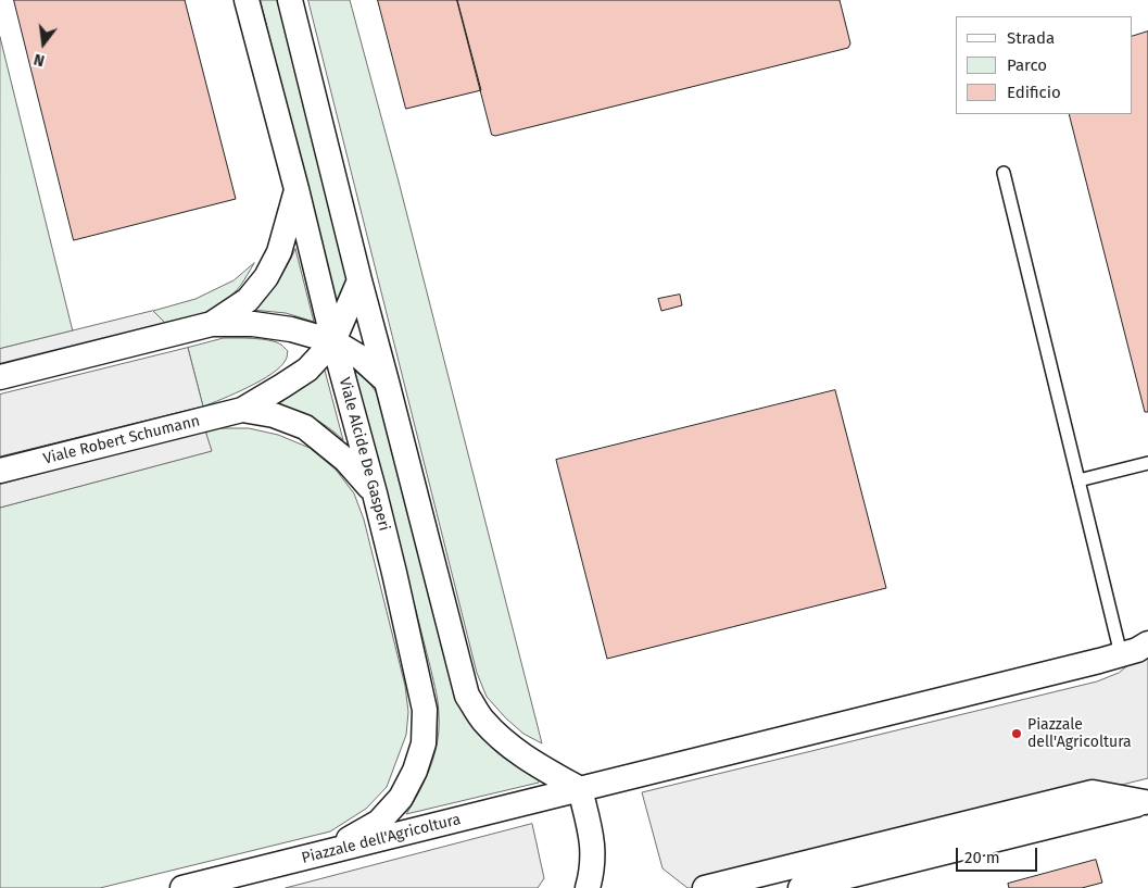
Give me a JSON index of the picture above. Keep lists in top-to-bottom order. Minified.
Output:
{"streets":{"street":["Viale Robert Schumann","Viale Alcide De Gasperi","Piazzale dell'Agricoltura"]},"crossings":[["Viale Robert Schumann","Viale Alcide De Gasperi"],["Viale Alcide De Gasperi","Piazzale dell'Agricoltura"]],"places":["Piazzale dell'Agricoltura"],"legend":["Strada","Parco","Edificio"],"scale_bar":"20 m","north":"bottom"}
